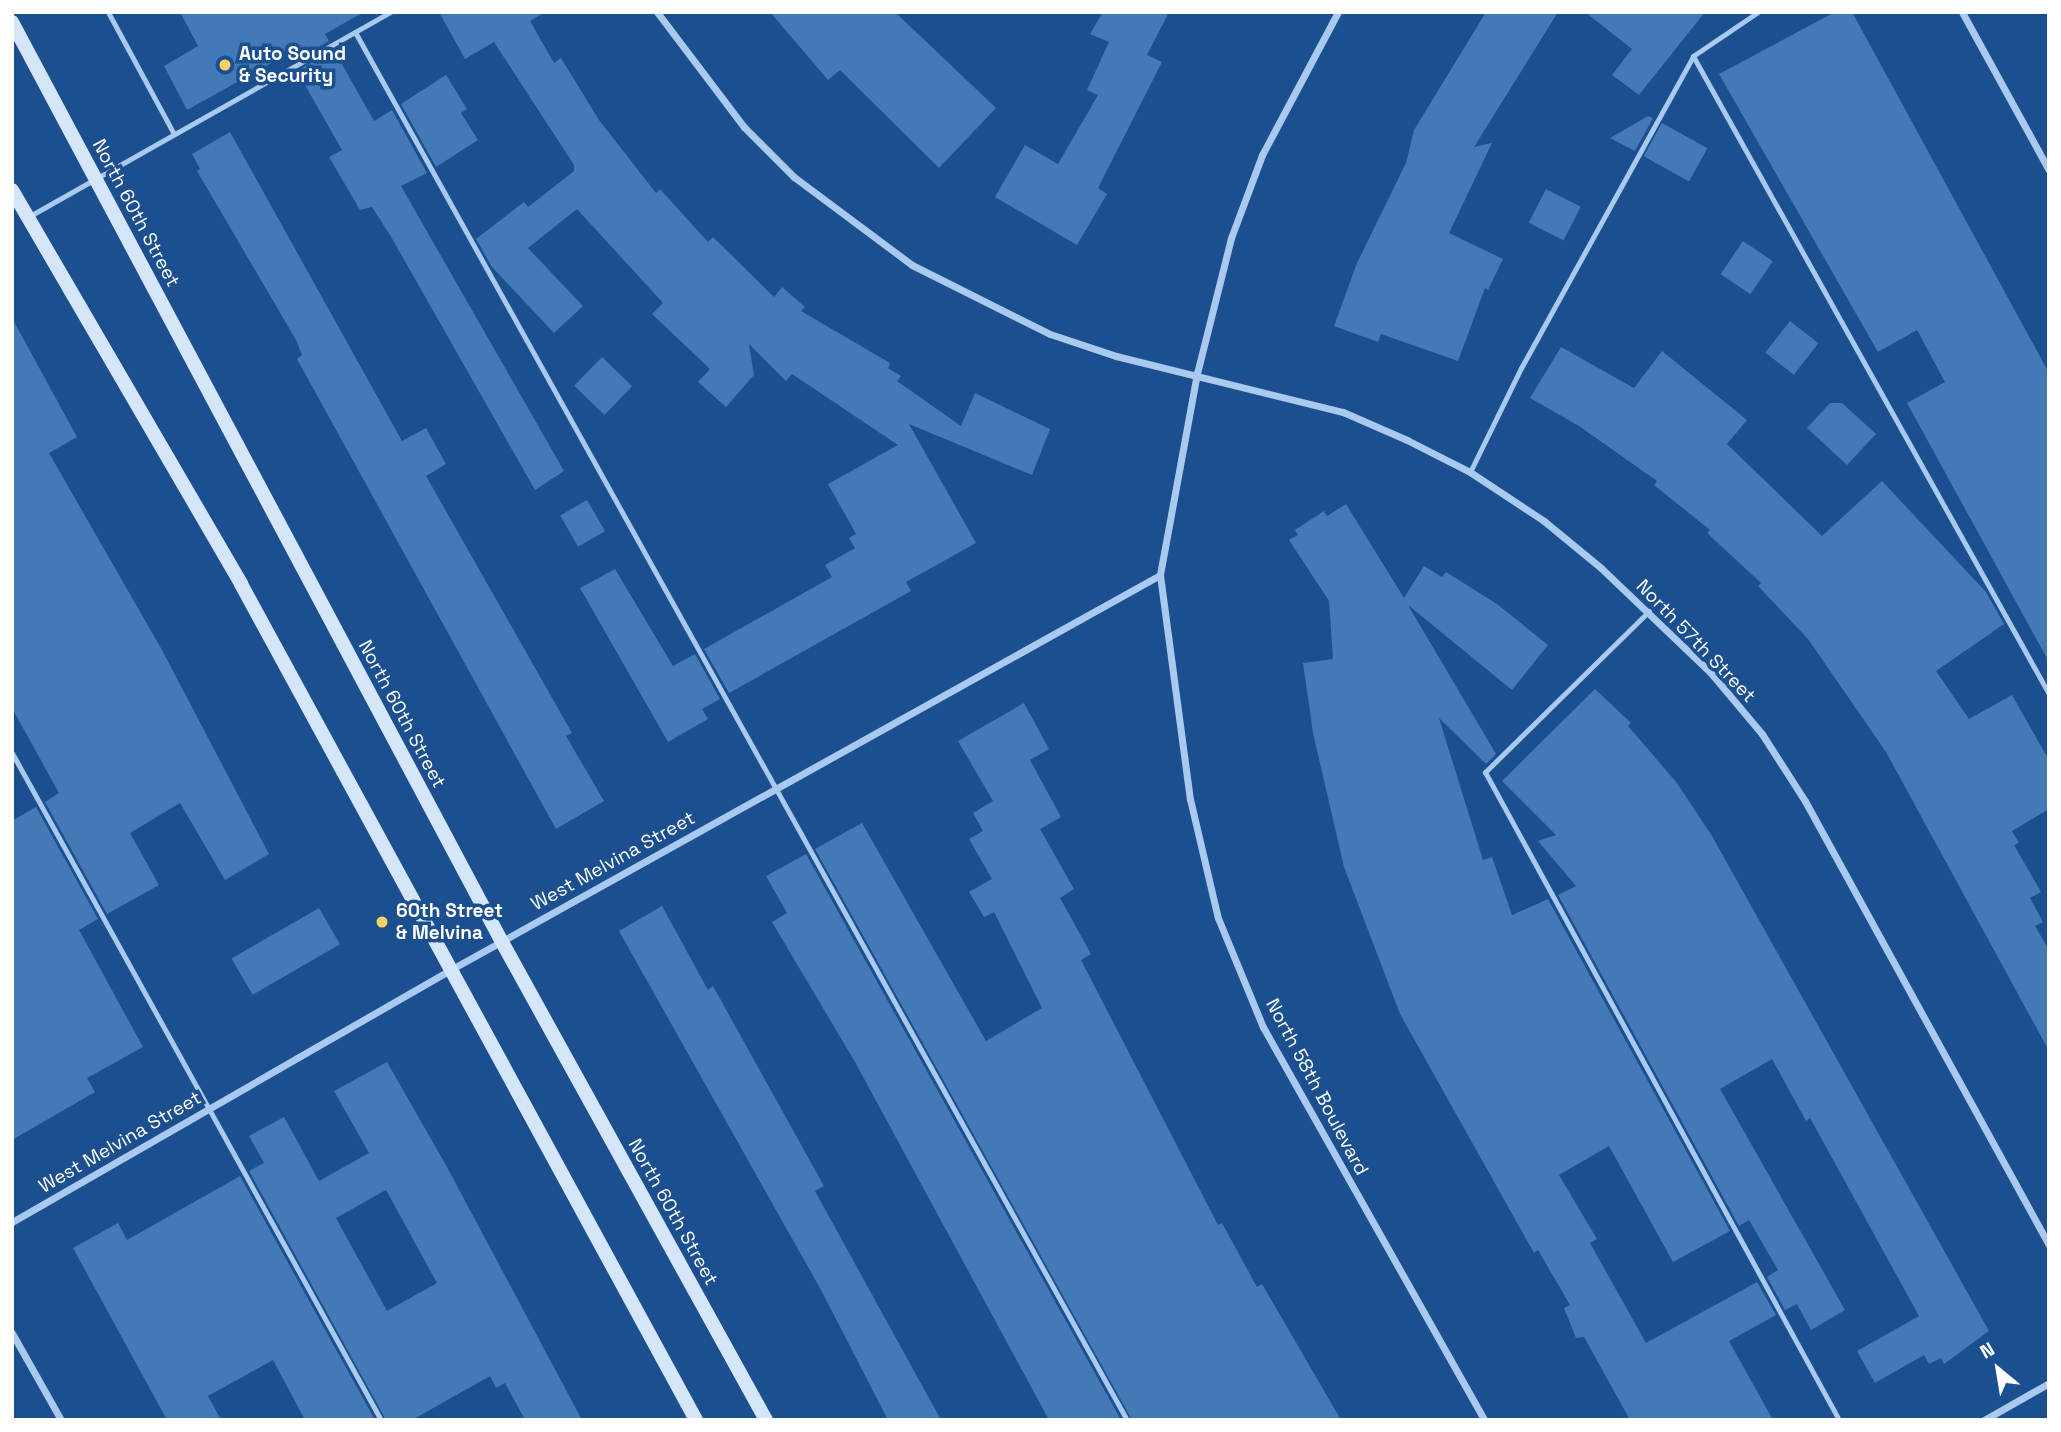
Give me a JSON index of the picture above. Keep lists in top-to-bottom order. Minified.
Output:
{"streets":{"main road":["North 60th Street"],"street":["North 57th Street","West Melvina Street","North 58th Boulevard"]},"crossings":[["North 60th Street","West Melvina Street"],["North 57th Street","North 58th Boulevard"],["West Melvina Street","North 58th Boulevard"]],"places":["Auto Sound & Security","60th Street & Melvina"],"north":"top left"}
